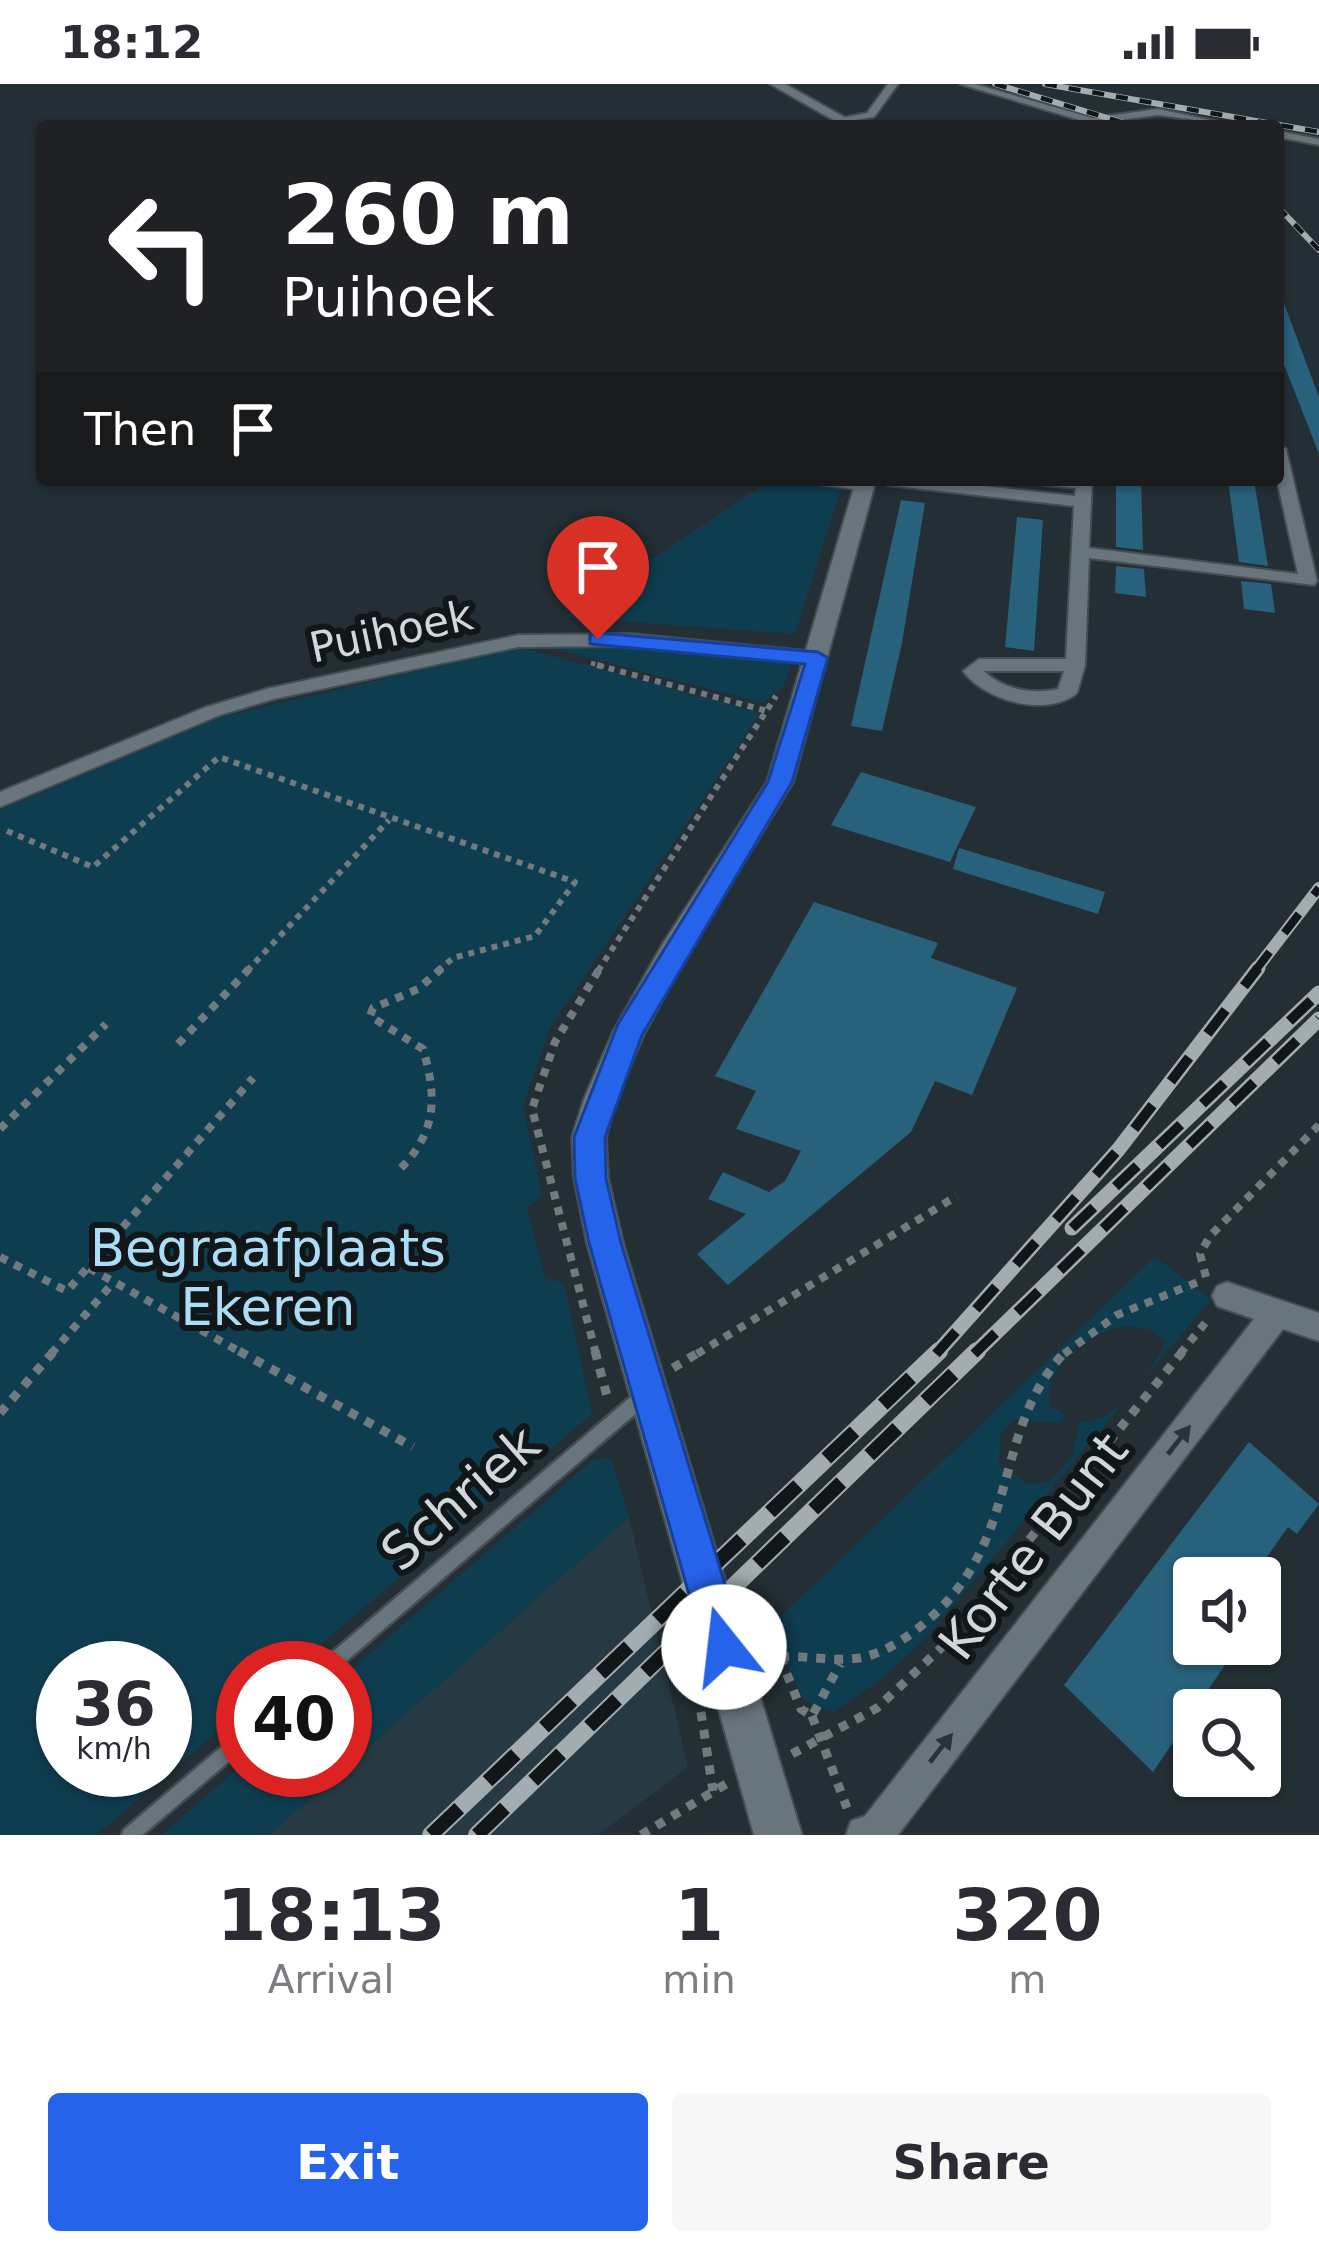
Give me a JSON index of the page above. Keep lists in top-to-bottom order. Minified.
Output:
{"streets":{"street":["Puihoek","Korte Bunt"],"lane":["Schriek"]},"one_way":["Korte Bunt"],"parks":["Begraafplaats Ekeren"],"page":{"status":"18:12","turn":["260 m","Puihoek"],"then":"Then","speed":"36 km/h","limit":"40","eta":["18:13","Arrival","1","min","320","m"],"buttons":["Exit","Share"]}}
